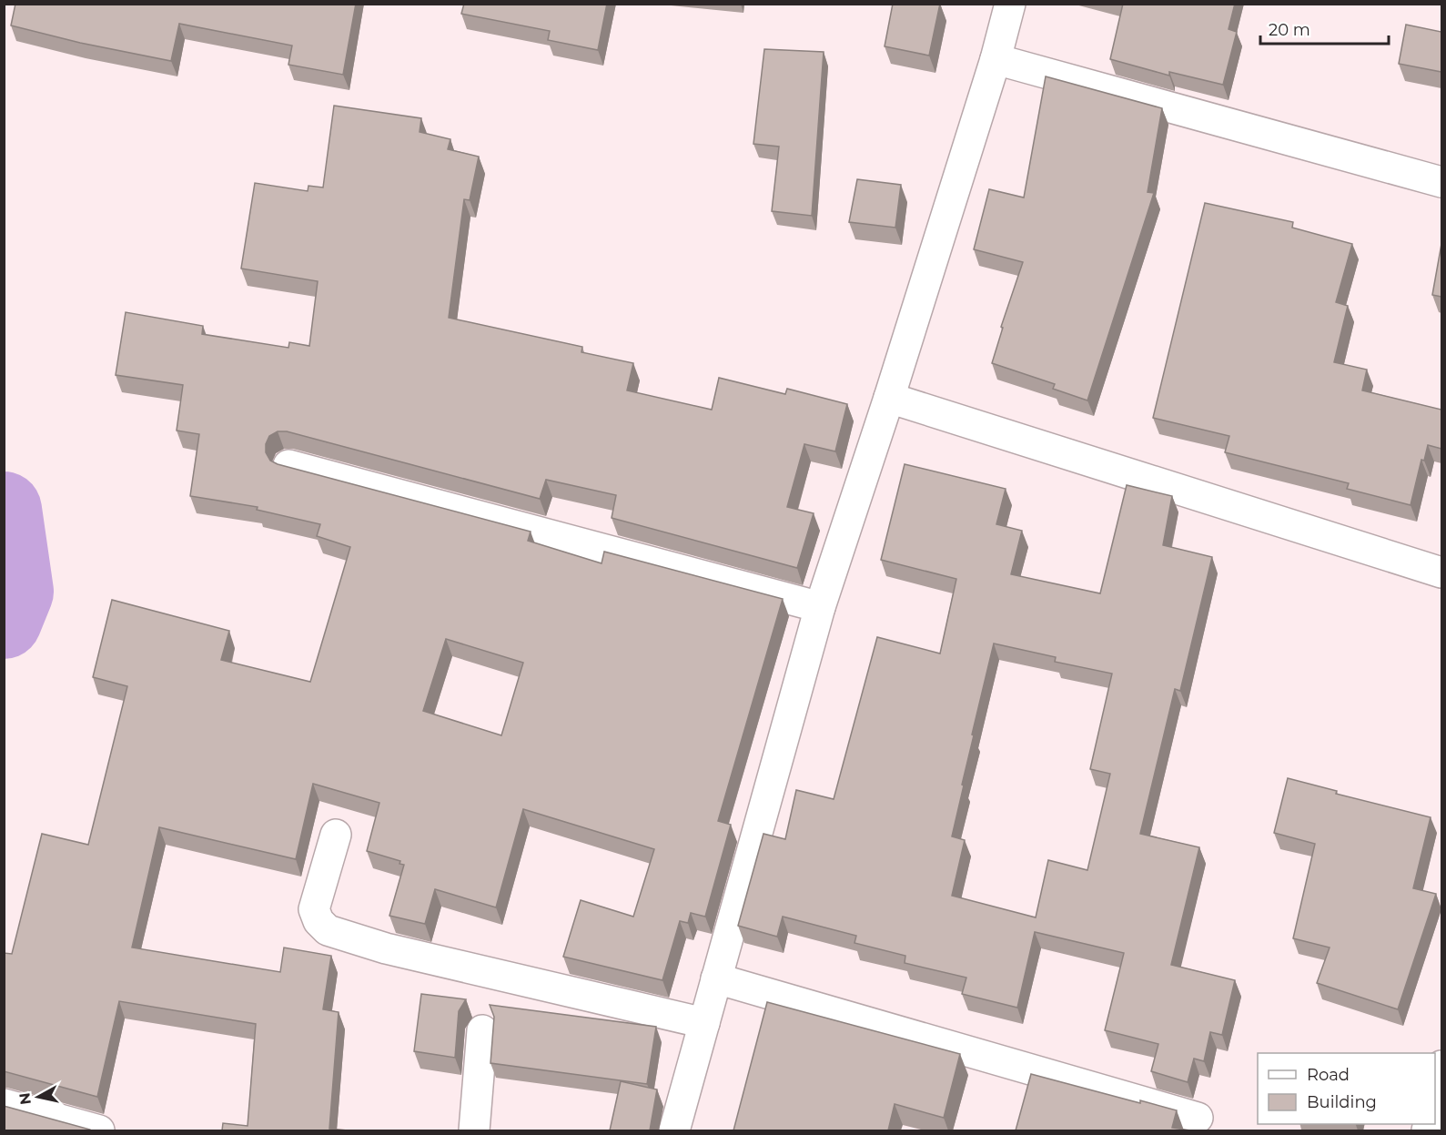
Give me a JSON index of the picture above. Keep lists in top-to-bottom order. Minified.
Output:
{"legend":["Road","Building"],"scale_bar":"20 m","north":"left"}
